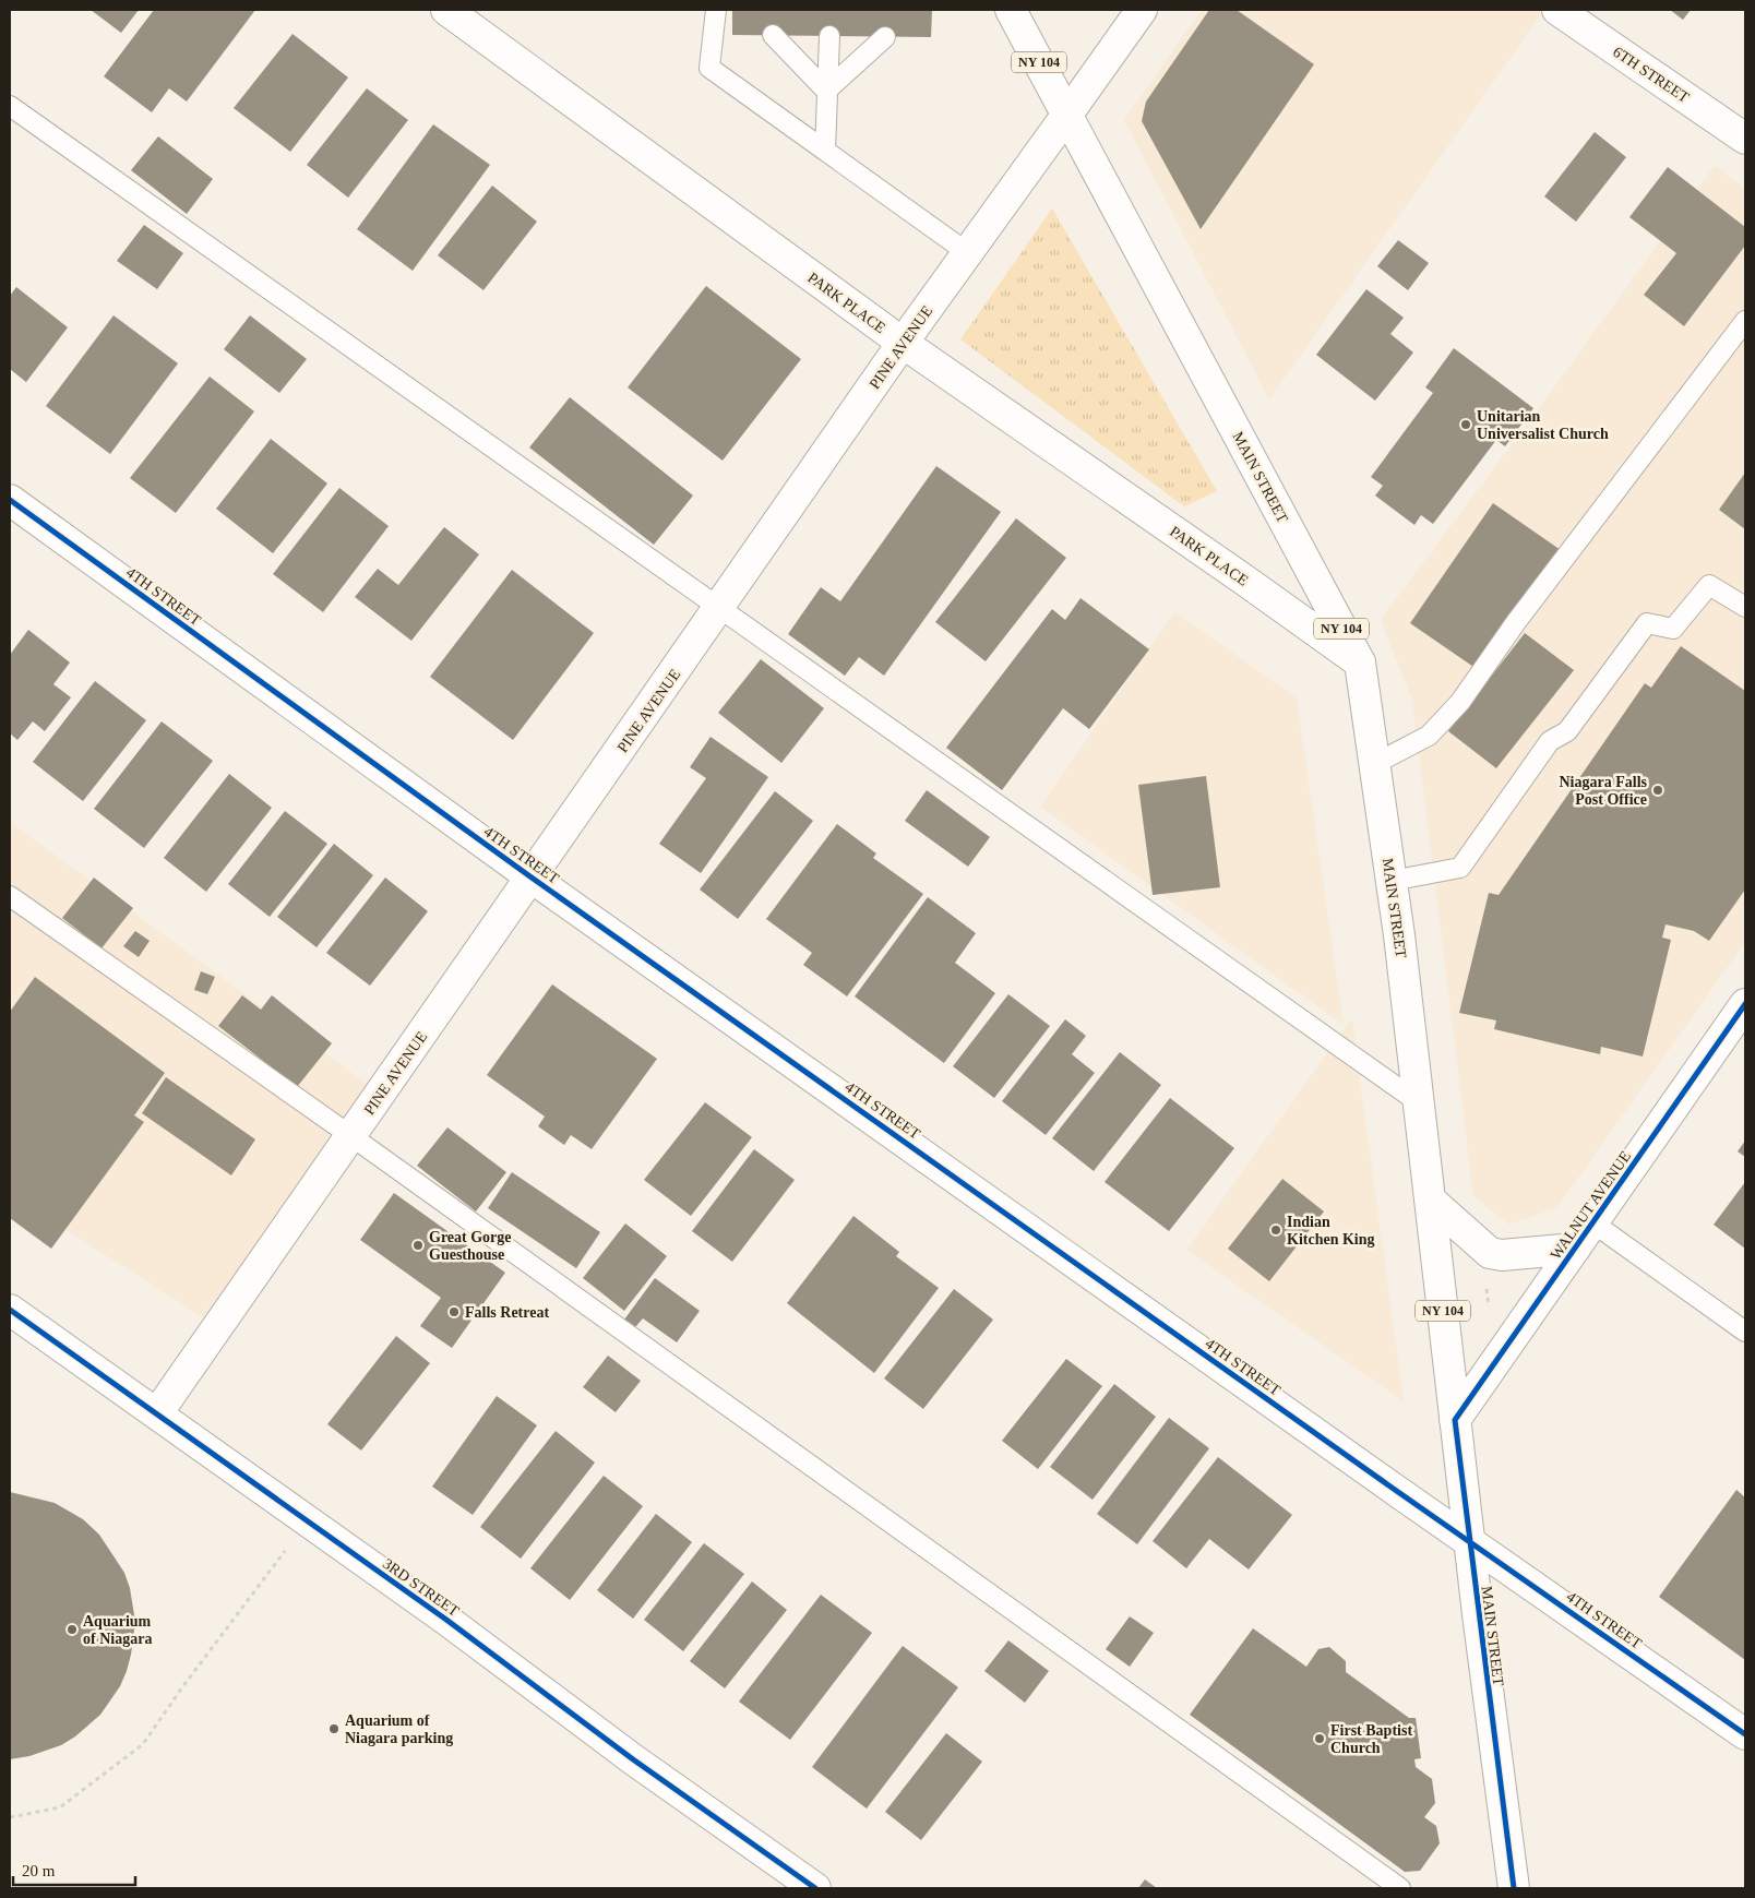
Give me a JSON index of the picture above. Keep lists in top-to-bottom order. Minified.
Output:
{"streets":{"street":["NY 104","6TH STREET","PARK PLACE","PINE AVENUE","MAIN STREET","4TH STREET","WALNUT AVENUE","3RD STREET"]},"crossings":[["PARK PLACE","PINE AVENUE"],["PARK PLACE","MAIN STREET"],["PINE AVENUE","MAIN STREET"],["PINE AVENUE","4TH STREET"],["PINE AVENUE","3RD STREET"],["MAIN STREET","4TH STREET"],["MAIN STREET","WALNUT AVENUE"]],"places":["Unitarian Universalist Church","Niagara Falls Post Office","Indian Kitchen King","Great Gorge Guesthouse","Falls Retreat","Aquarium of Niagara","Aquarium of Niagara parking","First Baptist Church"],"scale_bar":"20 m"}
